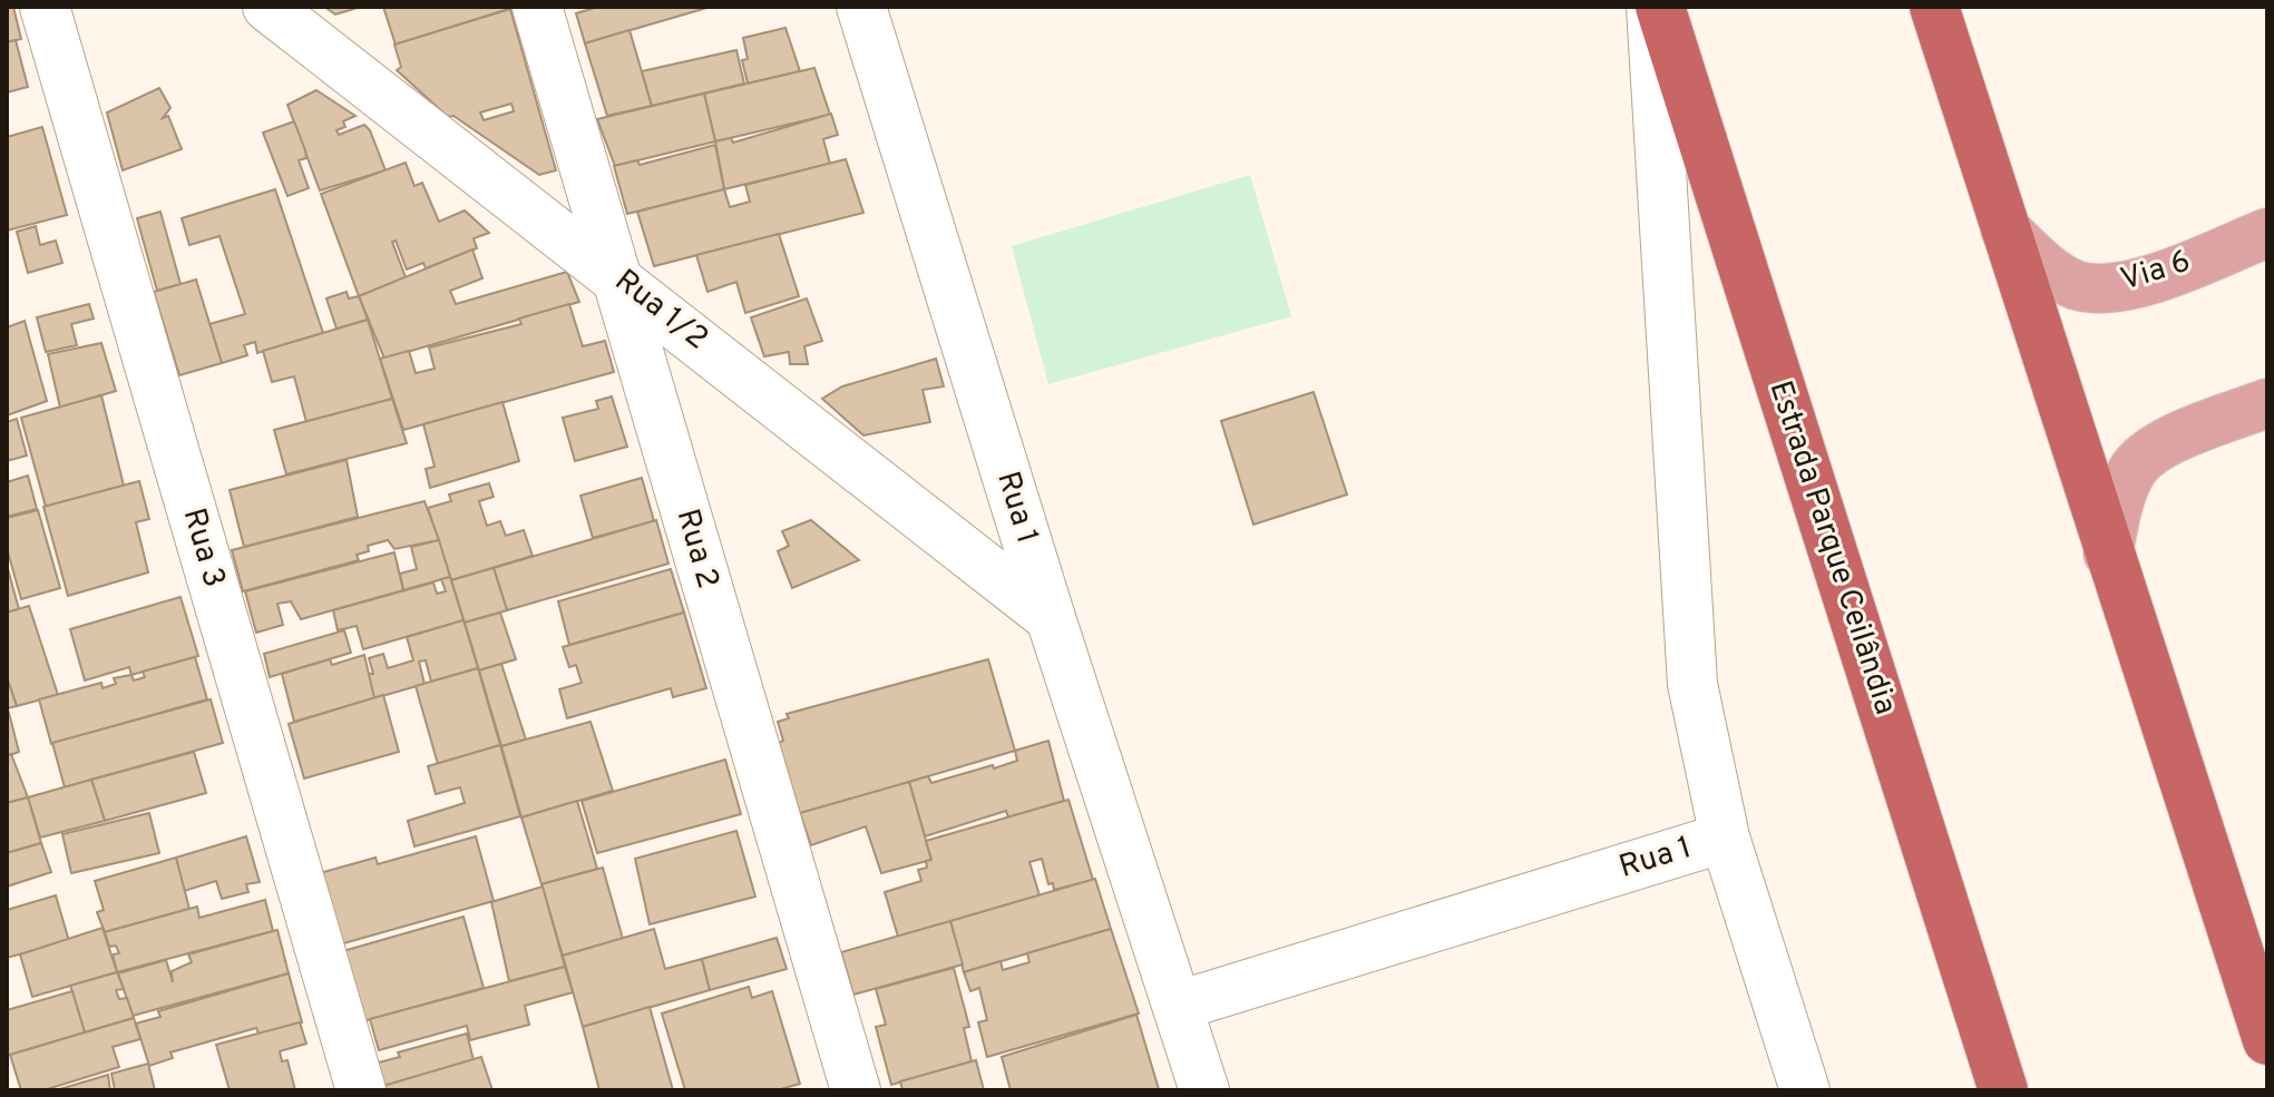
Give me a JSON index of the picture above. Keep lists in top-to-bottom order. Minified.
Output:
{"streets":{"highway":["Estrada Parque Ceilândia"],"main road":["Via 6"],"street":["Rua 1/2","Rua 1","Rua 3","Rua 2"]},"crossings":[["Rua 1/2","Rua 1"],["Rua 1/2","Rua 2"]]}
